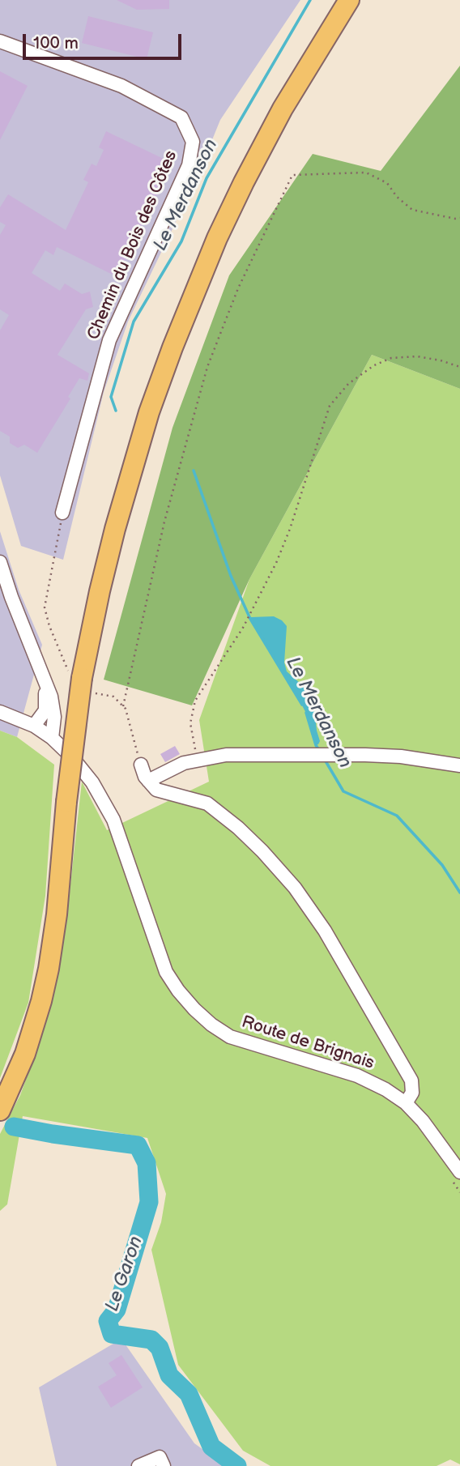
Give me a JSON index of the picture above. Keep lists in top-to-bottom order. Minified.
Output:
{"streets":{"street":["Chemin du Bois des Côtes","Route de Brignais"]},"water":["Le Merdanson","Le Garon"],"scale_bar":"100 m"}
